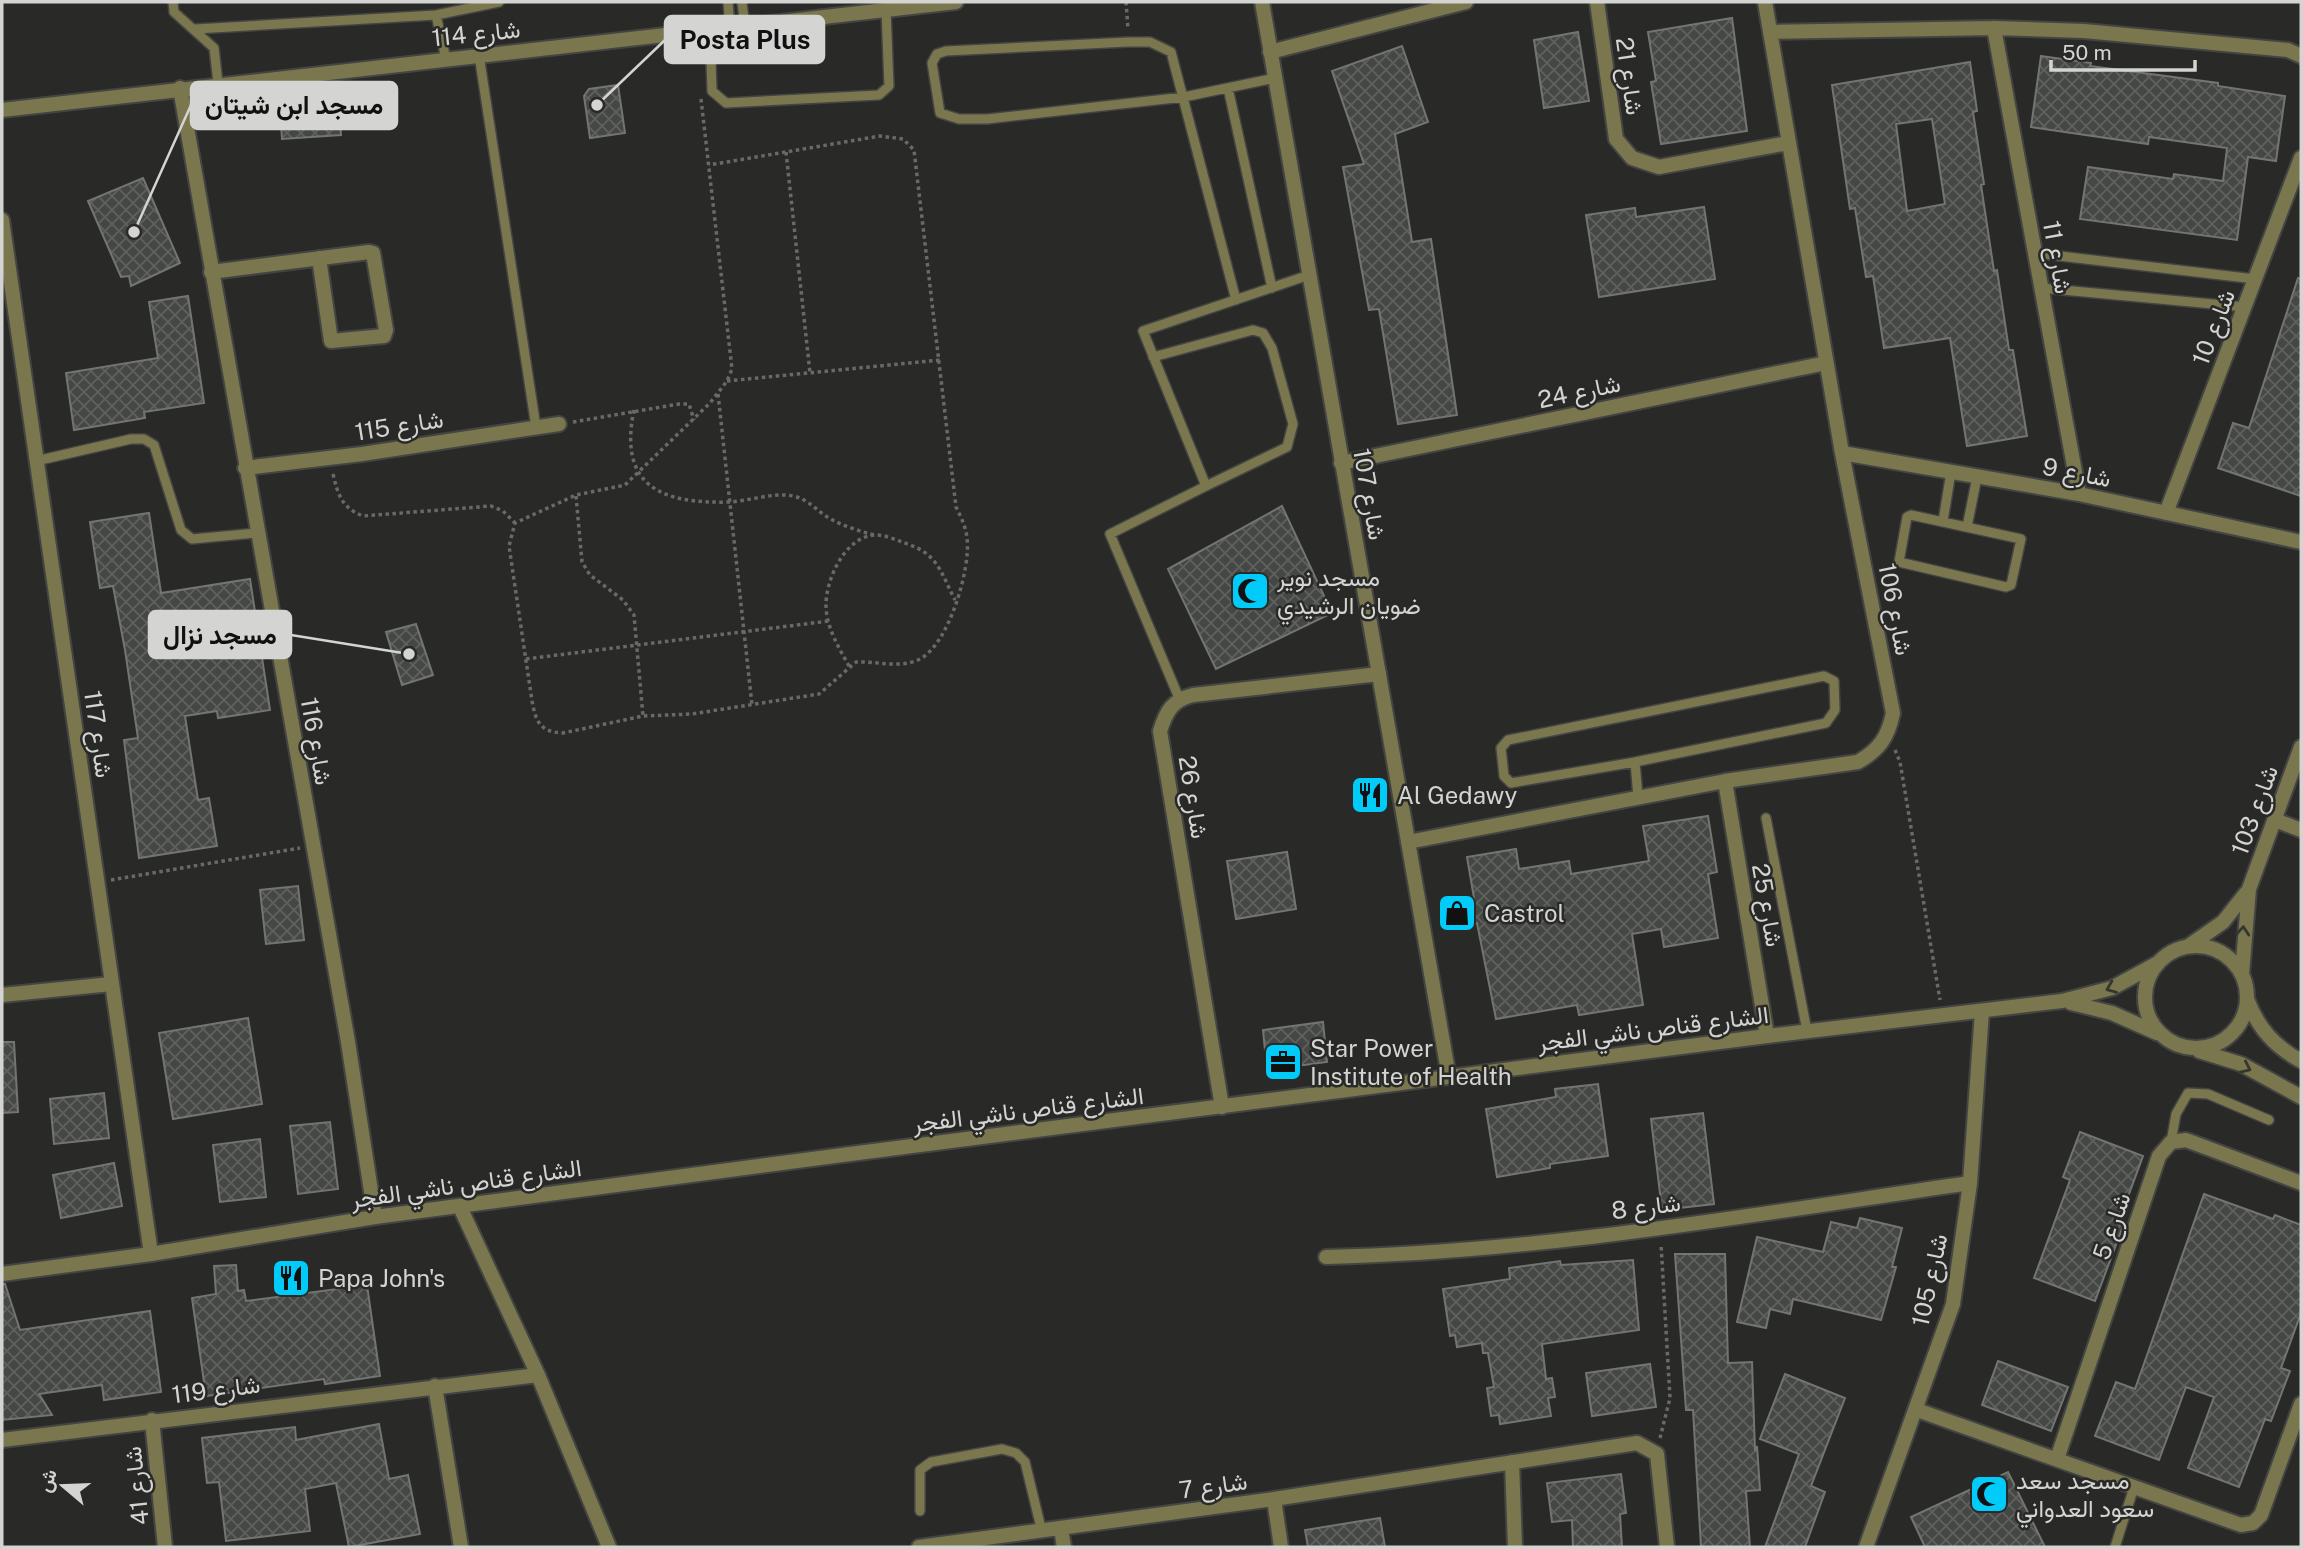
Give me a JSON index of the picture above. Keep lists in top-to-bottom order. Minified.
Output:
{"streets":{"street":["شارع 114","شارع 21","شارع 11","شارع 10","شارع 24","شارع 115","شارع 9","شارع 107","شارع 106","شارع 117","شارع 116","شارع 26","شارع 103","شارع 25","الشارع قناص ناشي الفجر","شارع 8","شارع 5","شارع 105","شارع 119","شارع 7","شارع 41"]},"crossings":[["شارع 114","شارع 116"],["شارع 21","شارع 106"],["شارع 11","شارع 9"],["شارع 10","شارع 9"],["شارع 24","شارع 107"],["شارع 24","شارع 106"],["شارع 115","شارع 116"],["شارع 9","شارع 106"],["شارع 107","الشارع قناص ناشي الفجر"],["شارع 117","الشارع قناص ناشي الفجر"],["شارع 116","الشارع قناص ناشي الفجر"],["شارع 26","الشارع قناص ناشي الفجر"],["شارع 103","الشارع قناص ناشي الفجر"],["شارع 25","الشارع قناص ناشي الفجر"],["الشارع قناص ناشي الفجر","شارع 105"],["شارع 8","شارع 105"],["شارع 119","شارع 41"]],"places":{"other":["Posta Plus","مسجد ابن شيتان","مسجد نزال"],"mosque":["مسجد نوير ضويان الرشيدي","مسجد سعد سعود العدواني"],"restaurant":["Al Gedawy","Papa John's"],"shop":["Castrol"],"office":["Star Power Institute of Health"]},"scale_bar":"50 m","north":"left"}
